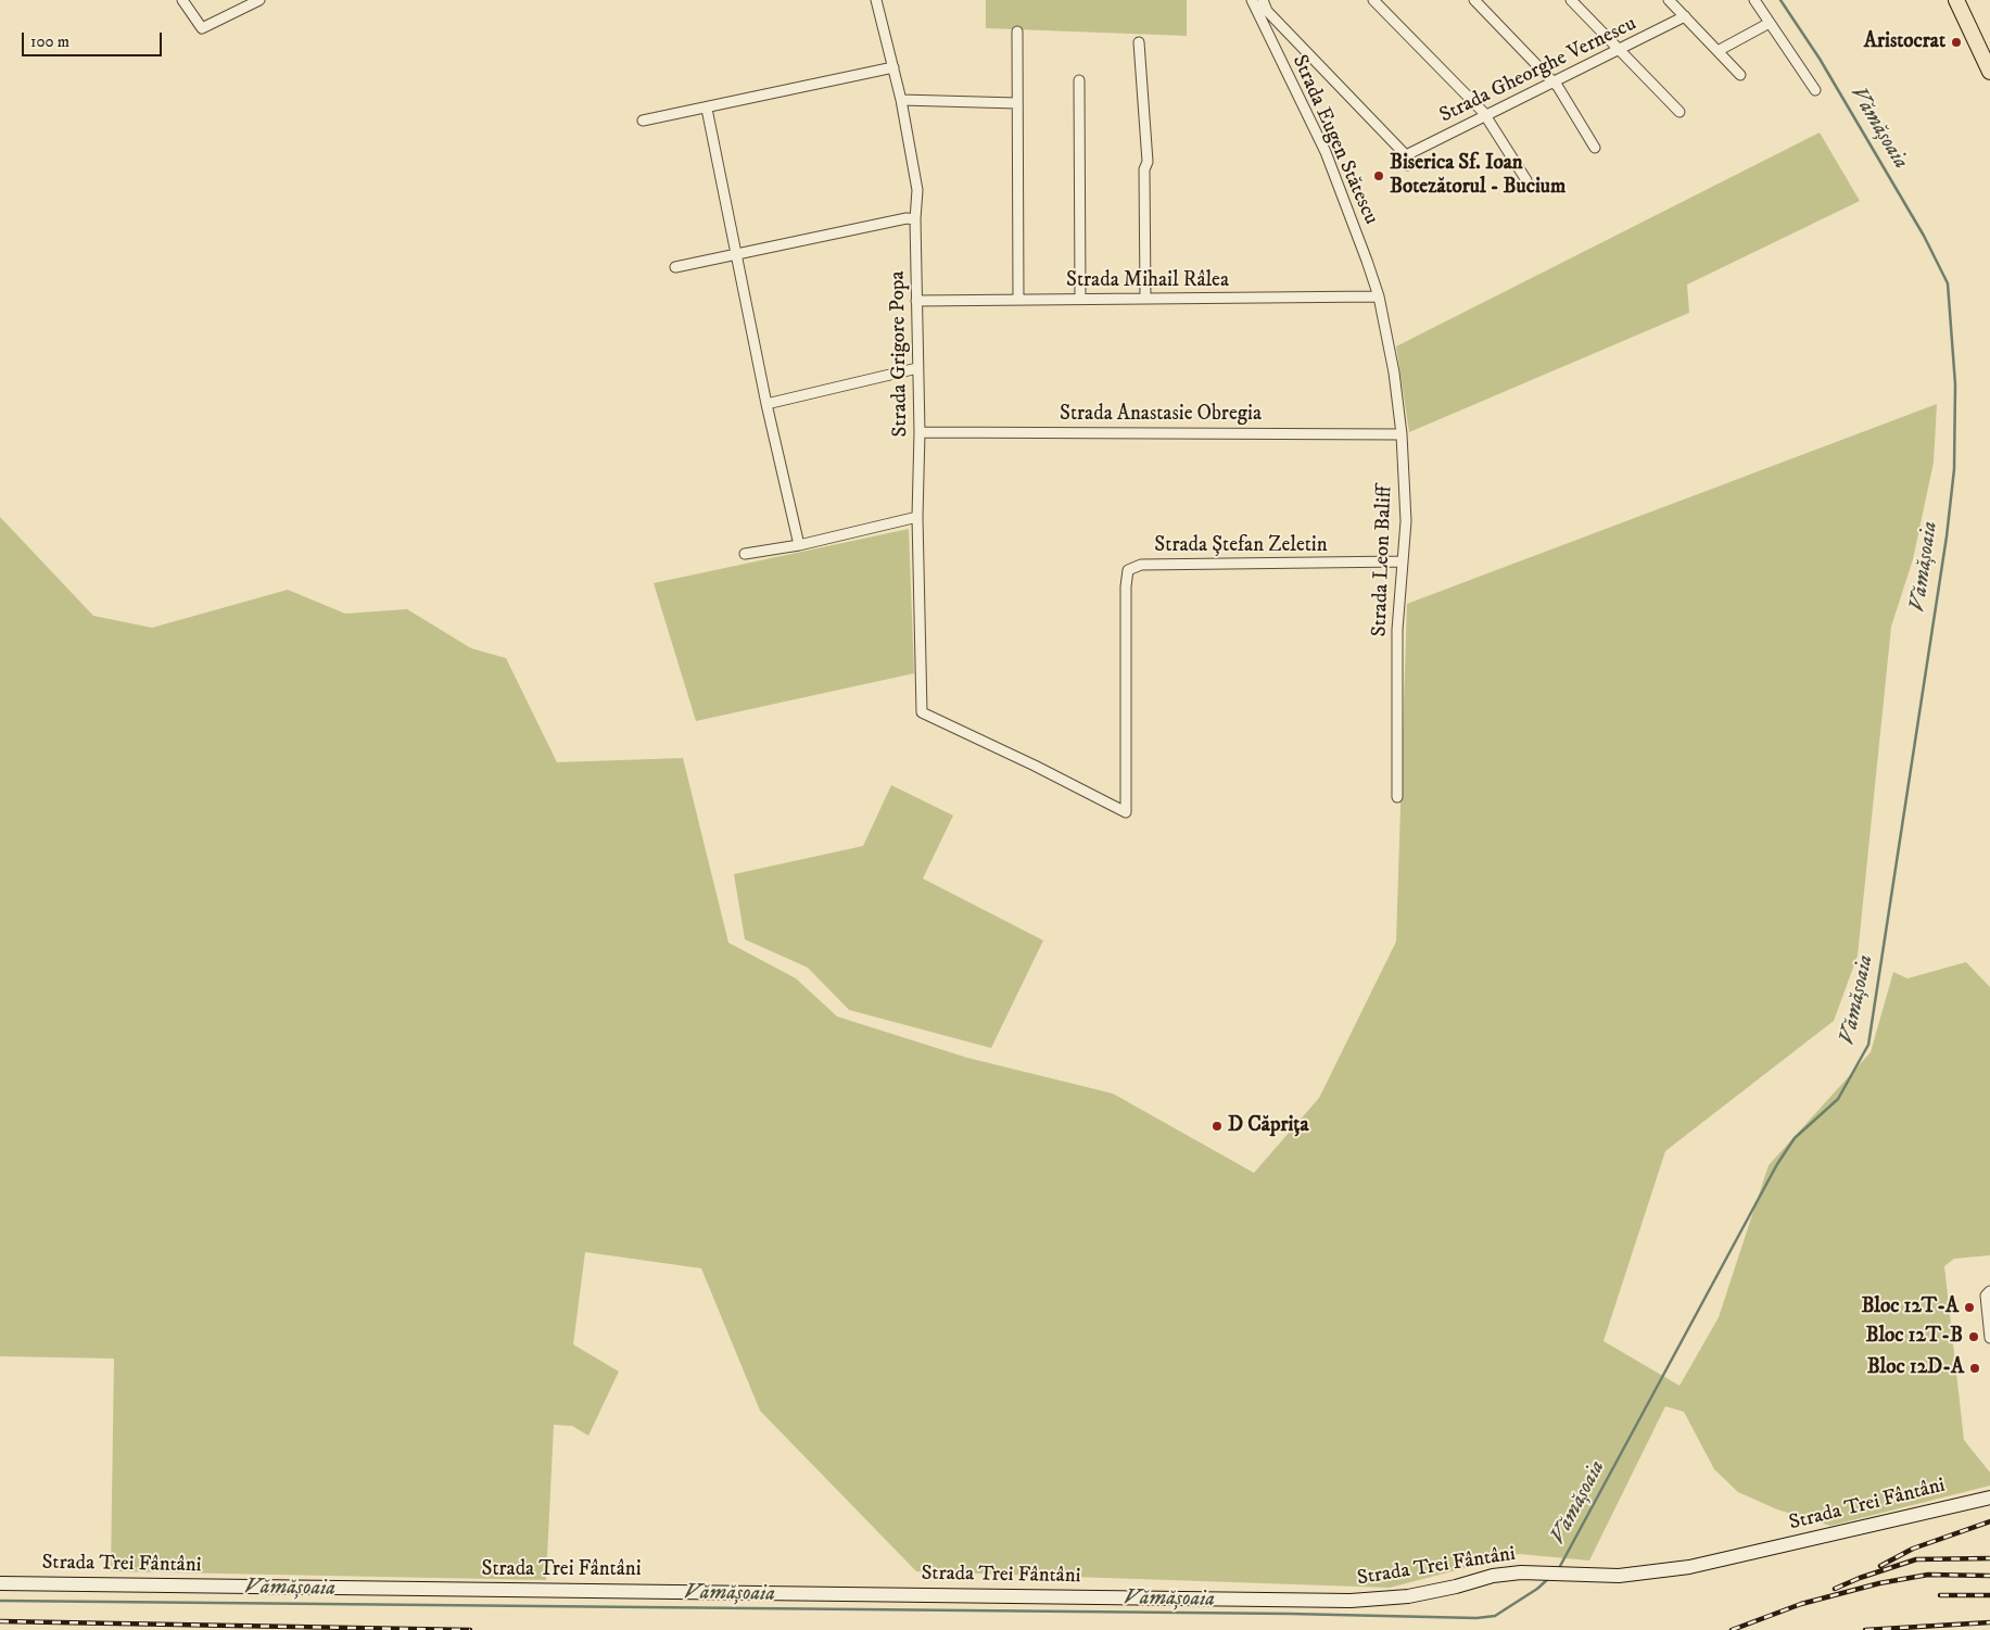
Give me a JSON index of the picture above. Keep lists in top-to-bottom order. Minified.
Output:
{"streets":{"main road":["Strada Trei Fântâni"],"street":["Strada Gheorghe Vernescu","Strada Eugen Stătescu","Strada Mihail Râlea","Strada Grigore Popa","Strada Anastasie Obregia","Strada Ștefan Zeletin","Strada Leon Baliff"]},"crossings":[["Strada Eugen Stătescu","Strada Mihail Râlea"],["Strada Eugen Stătescu","Strada Leon Baliff"],["Strada Mihail Râlea","Strada Grigore Popa"],["Strada Mihail Râlea","Strada Leon Baliff"],["Strada Grigore Popa","Strada Anastasie Obregia"],["Strada Grigore Popa","Strada Ștefan Zeletin"],["Strada Anastasie Obregia","Strada Leon Baliff"],["Strada Ștefan Zeletin","Strada Leon Baliff"]],"water":["Vămășoaia"],"places":["Aristocrat","Biserica Sf. Ioan Botezătorul - Bucium","D Căprița","Bloc 12T-A","Bloc 12T-B","Bloc 12D-A"],"scale_bar":"100 m"}
